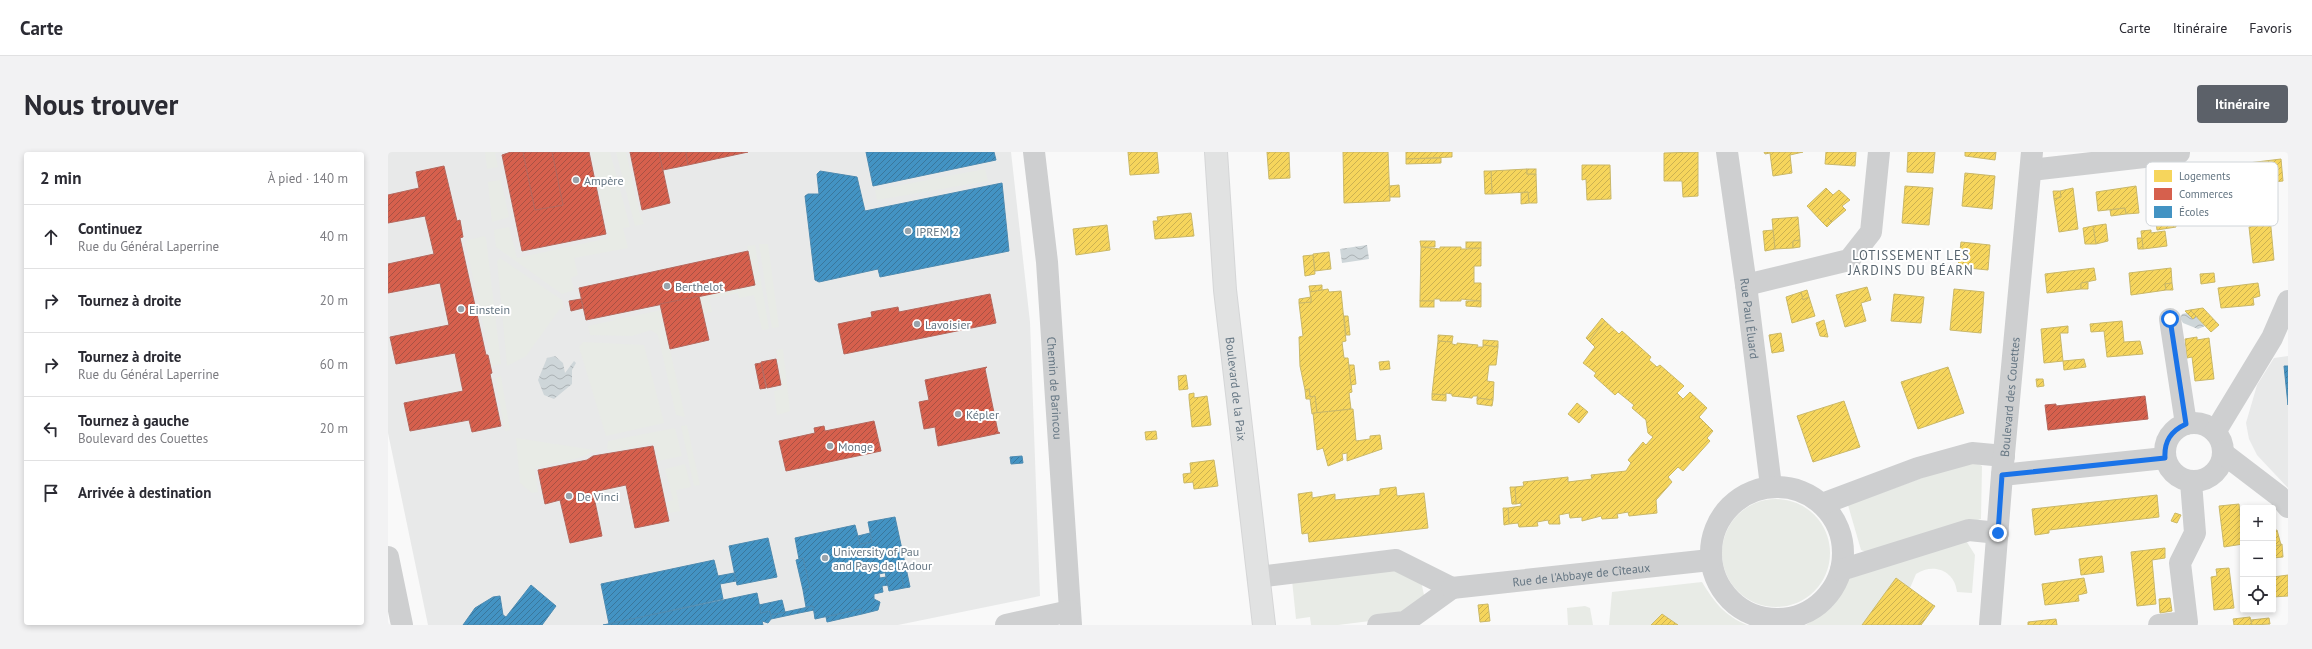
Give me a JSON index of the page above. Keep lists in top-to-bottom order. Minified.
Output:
{"streets":{"main road":["Boulevard de la Paix"],"street":["Rue Paul Éluard","Chemin de Barincou","Boulevard des Couettes","Rue de l'Abbaye de Cîteaux"]},"crossings":[["Rue Paul Éluard","Rue de l'Abbaye de Cîteaux"]],"districts":["LOTISSEMENT LES JARDINS DU BÉARN"],"places":["Ampère","IPREM 2","Berthelot","Einstein","Lavoisier","Képler","Monge","De Vinci","University of Pau and Pays de l'Adour"],"legend":["Logements","Commerces","Écoles"],"page":{"header":"Carte","nav":["Carte","Itinéraire","Favoris"],"buttons":"Itinéraire","title":"Nous trouver","heading":["2 min","À pied · 140 m"],"list":[["Continuez","Rue du Général Laperrine","40 m"],["Tournez à droite","20 m"],["Tournez à droite","Rue du Général Laperrine","60 m"],["Tournez à gauche","Boulevard des Couettes","20 m"],"Arrivée à destination"],"map_buttons":["+","−"]}}
